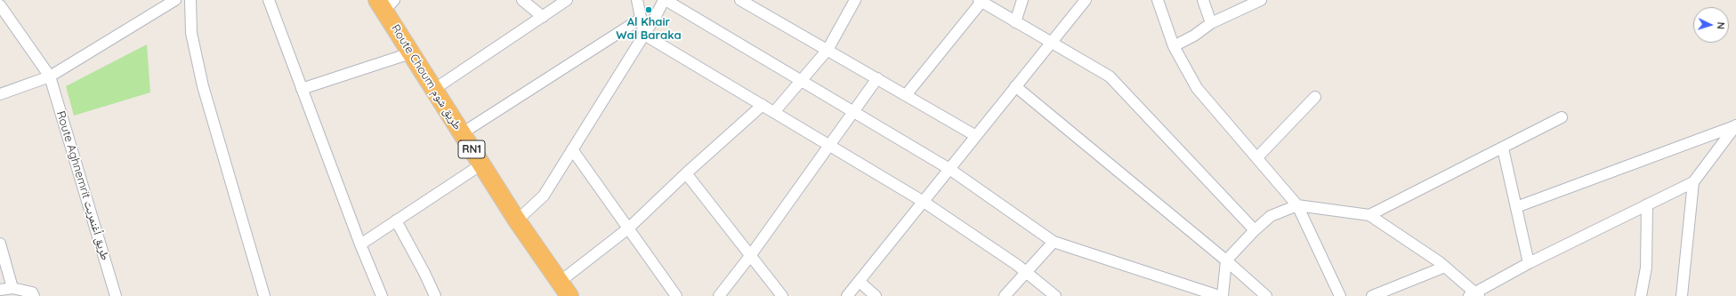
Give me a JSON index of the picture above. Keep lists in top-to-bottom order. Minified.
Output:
{"streets":{"highway":["Route Choum طريق شوم","RN1"],"street":["Route Aghnemrit طريق أغنمريت"]},"places":["Al Khair Wal Baraka"],"north":"right"}
